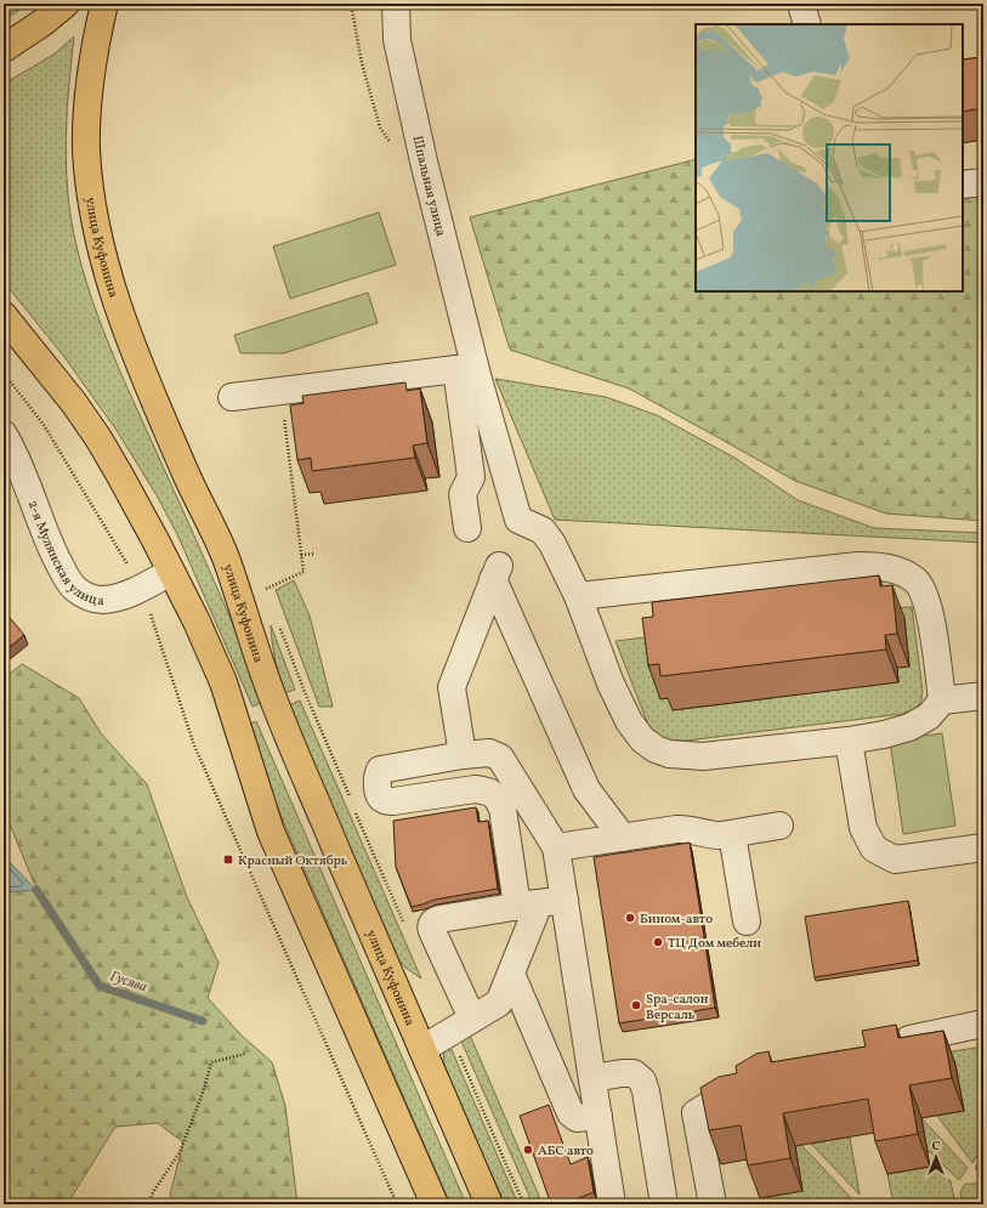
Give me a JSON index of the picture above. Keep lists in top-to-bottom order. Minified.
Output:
{"streets":{"main road":["улица Куфонина"],"street":["Шпальная улица","2-я Мулянская улица"]},"water":["Гусява"],"places":{"transit":["Красный Октябрь"],"other":["Бином-авто","ТЦ Дом мебели","Spa-салон Версаль","АБС авто"]},"north":"top"}
